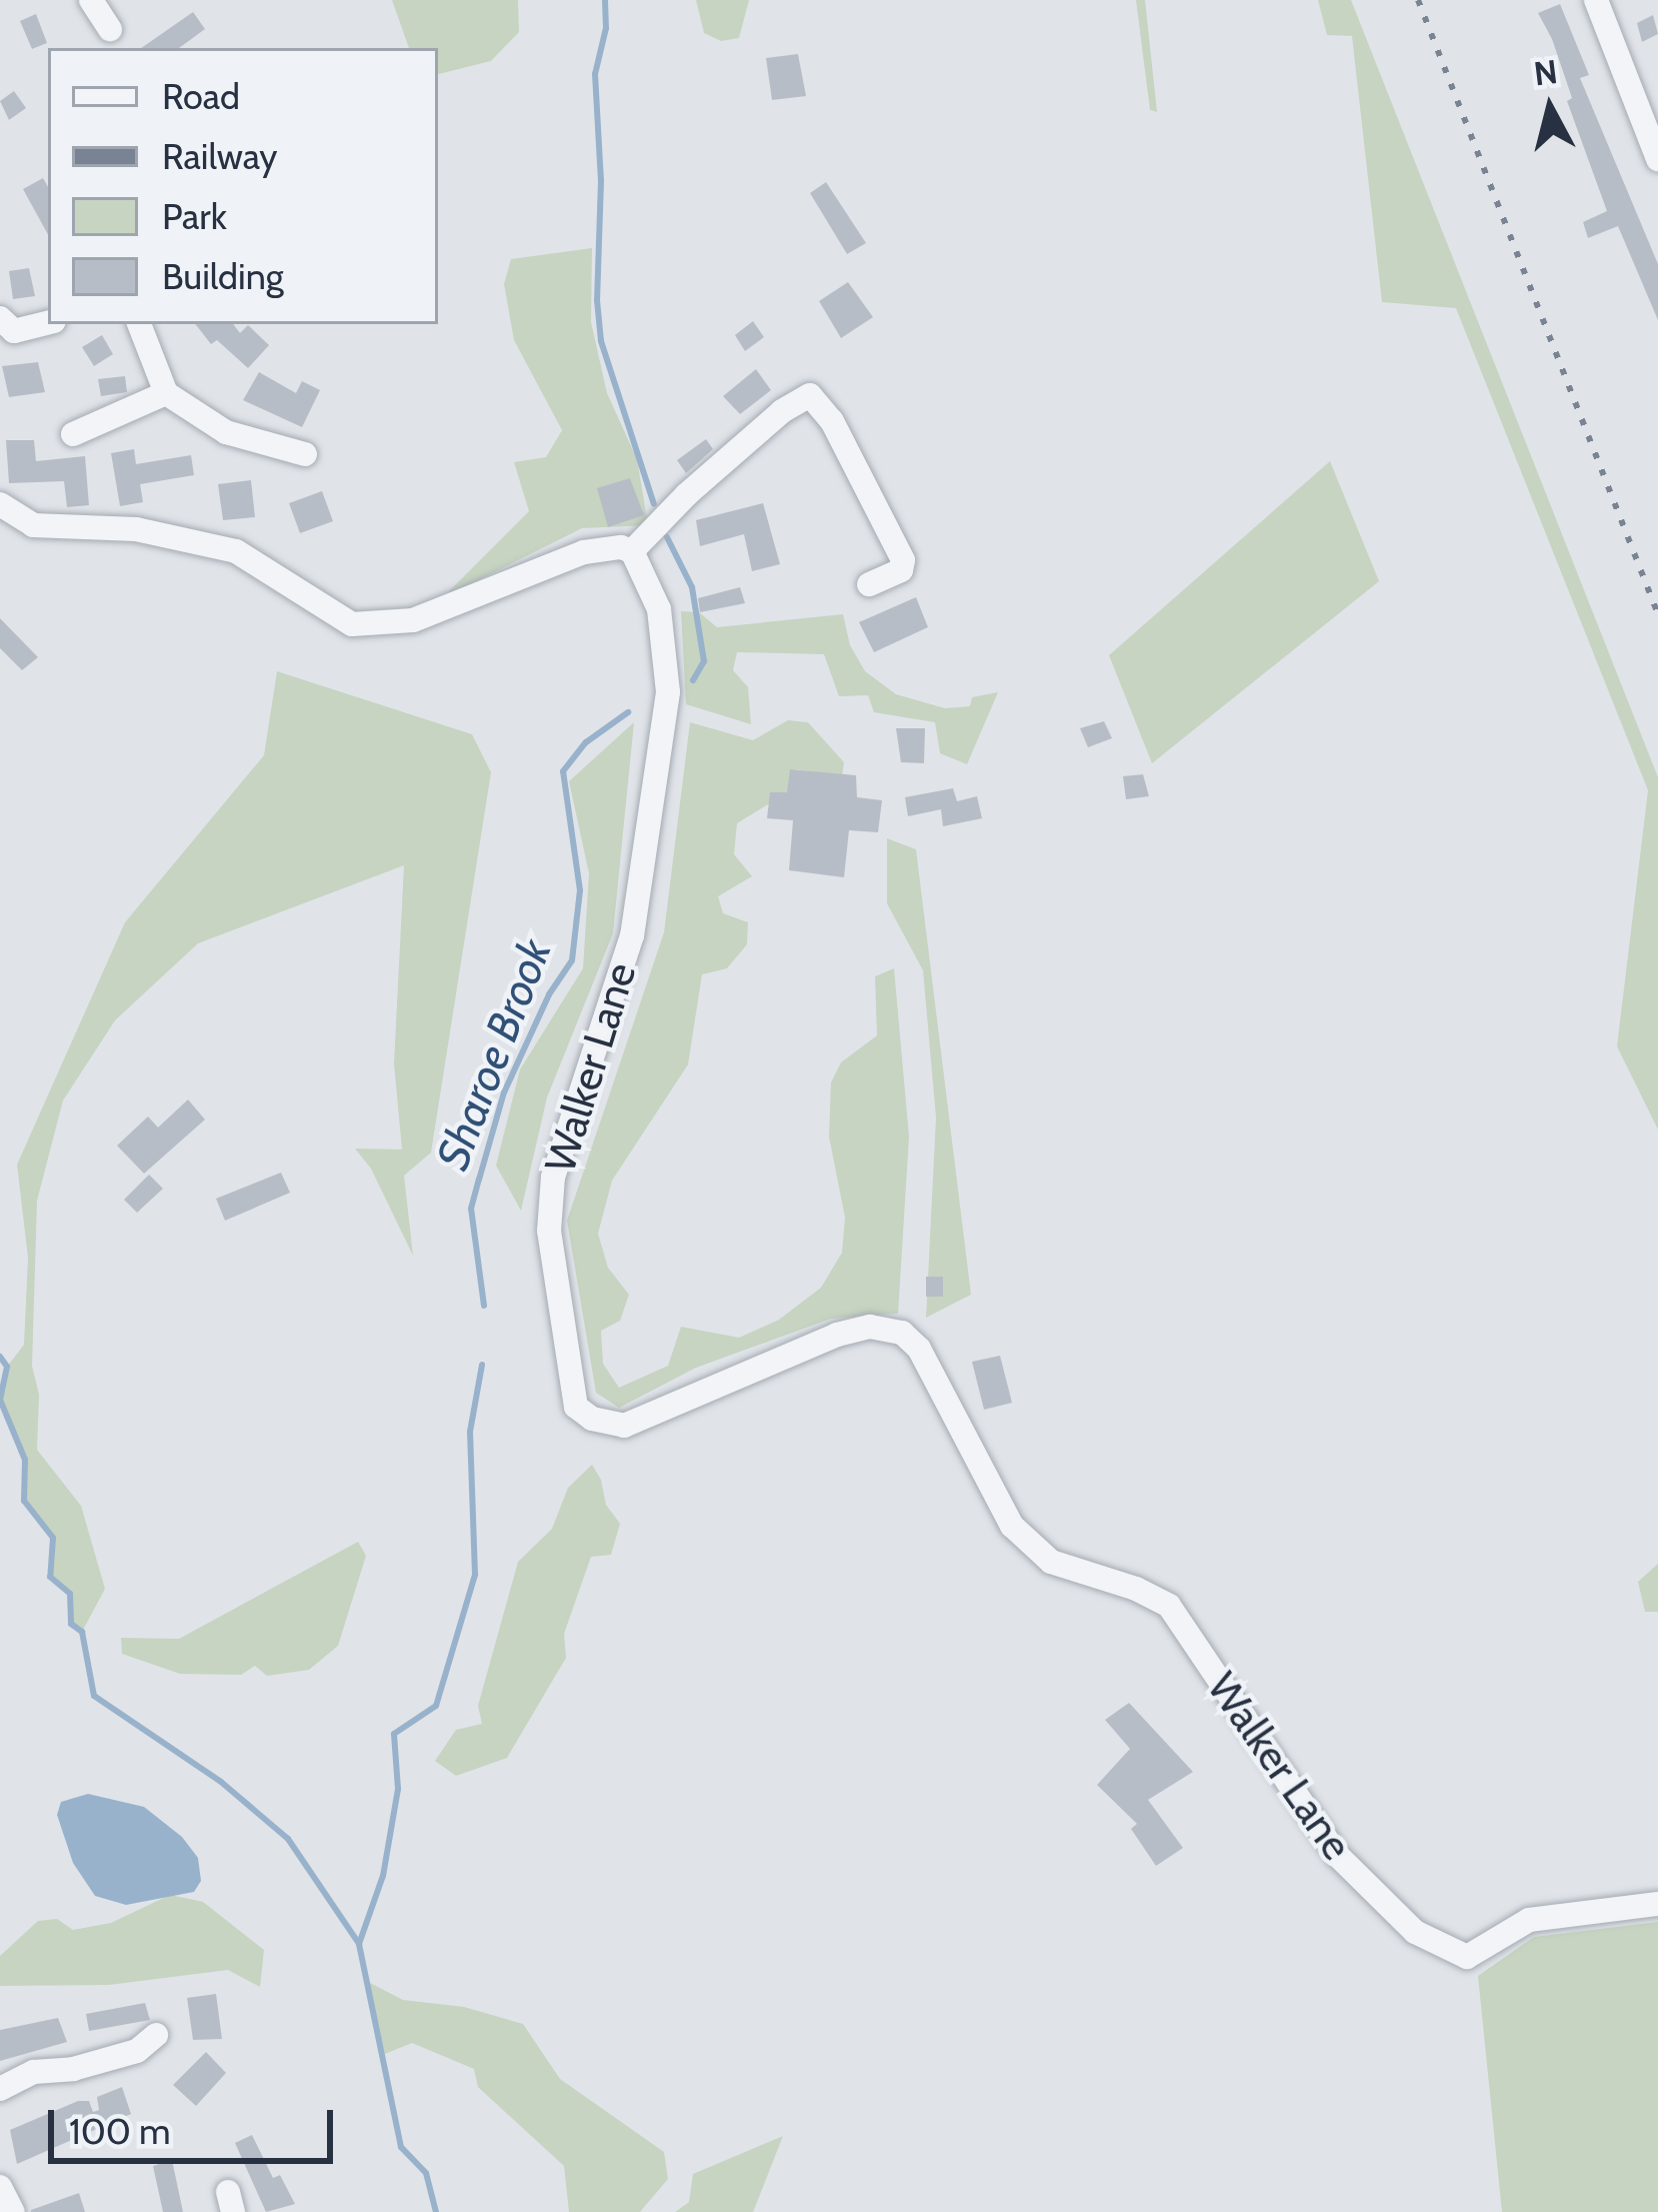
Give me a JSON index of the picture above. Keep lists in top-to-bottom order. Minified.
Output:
{"streets":{"street":["Walker Lane"]},"water":["Sharoe Brook"],"legend":["Road","Railway","Park","Building"],"scale_bar":"100 m","north":"top"}
